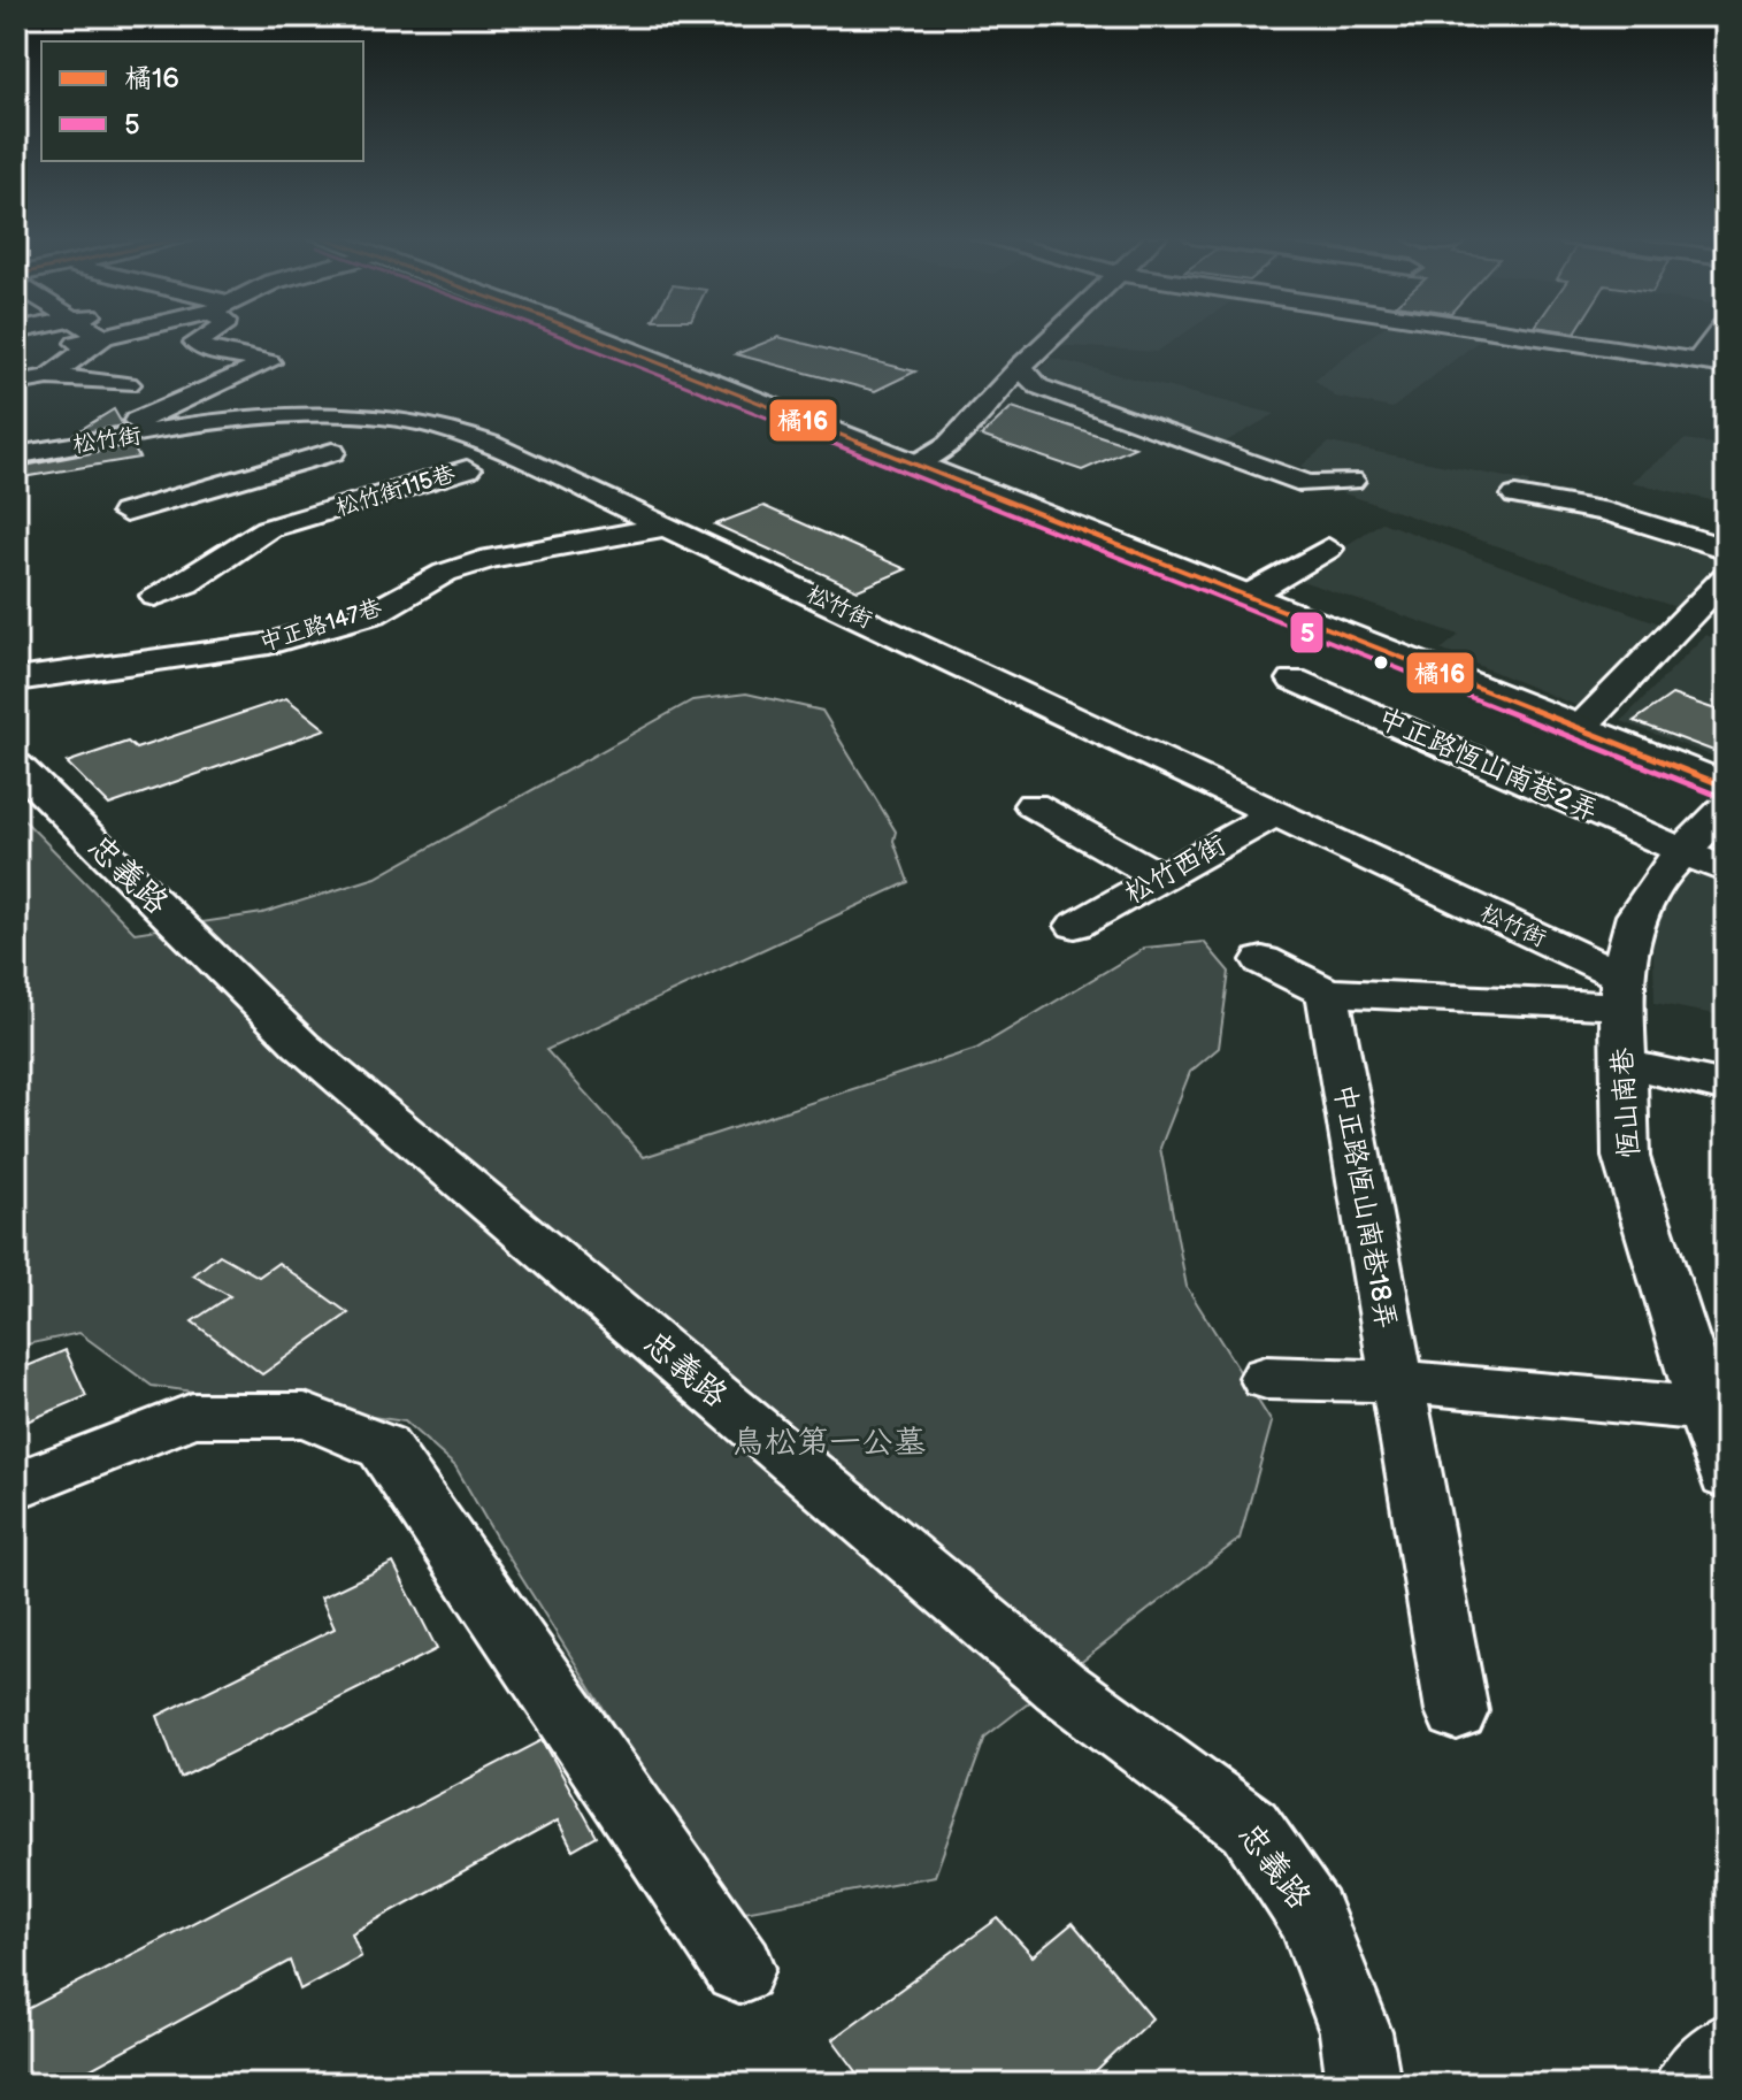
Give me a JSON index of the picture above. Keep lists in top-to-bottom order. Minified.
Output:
{"streets":{"street":["松竹街","松竹街115巷","中正路147巷","中正路恆山南巷2弄","松竹西街","忠義路","恆山南巷","中正路恆山南巷18弄"]},"crossings":[["松竹街","松竹街115巷"],["松竹街","中正路147巷"],["松竹街","松竹西街"],["松竹街","恆山南巷"],["中正路恆山南巷2弄","恆山南巷"]],"parks":["鳥松第一公墓"],"lines":["transit line 橘16","transit line 5"],"legend":["橘16","5"]}
